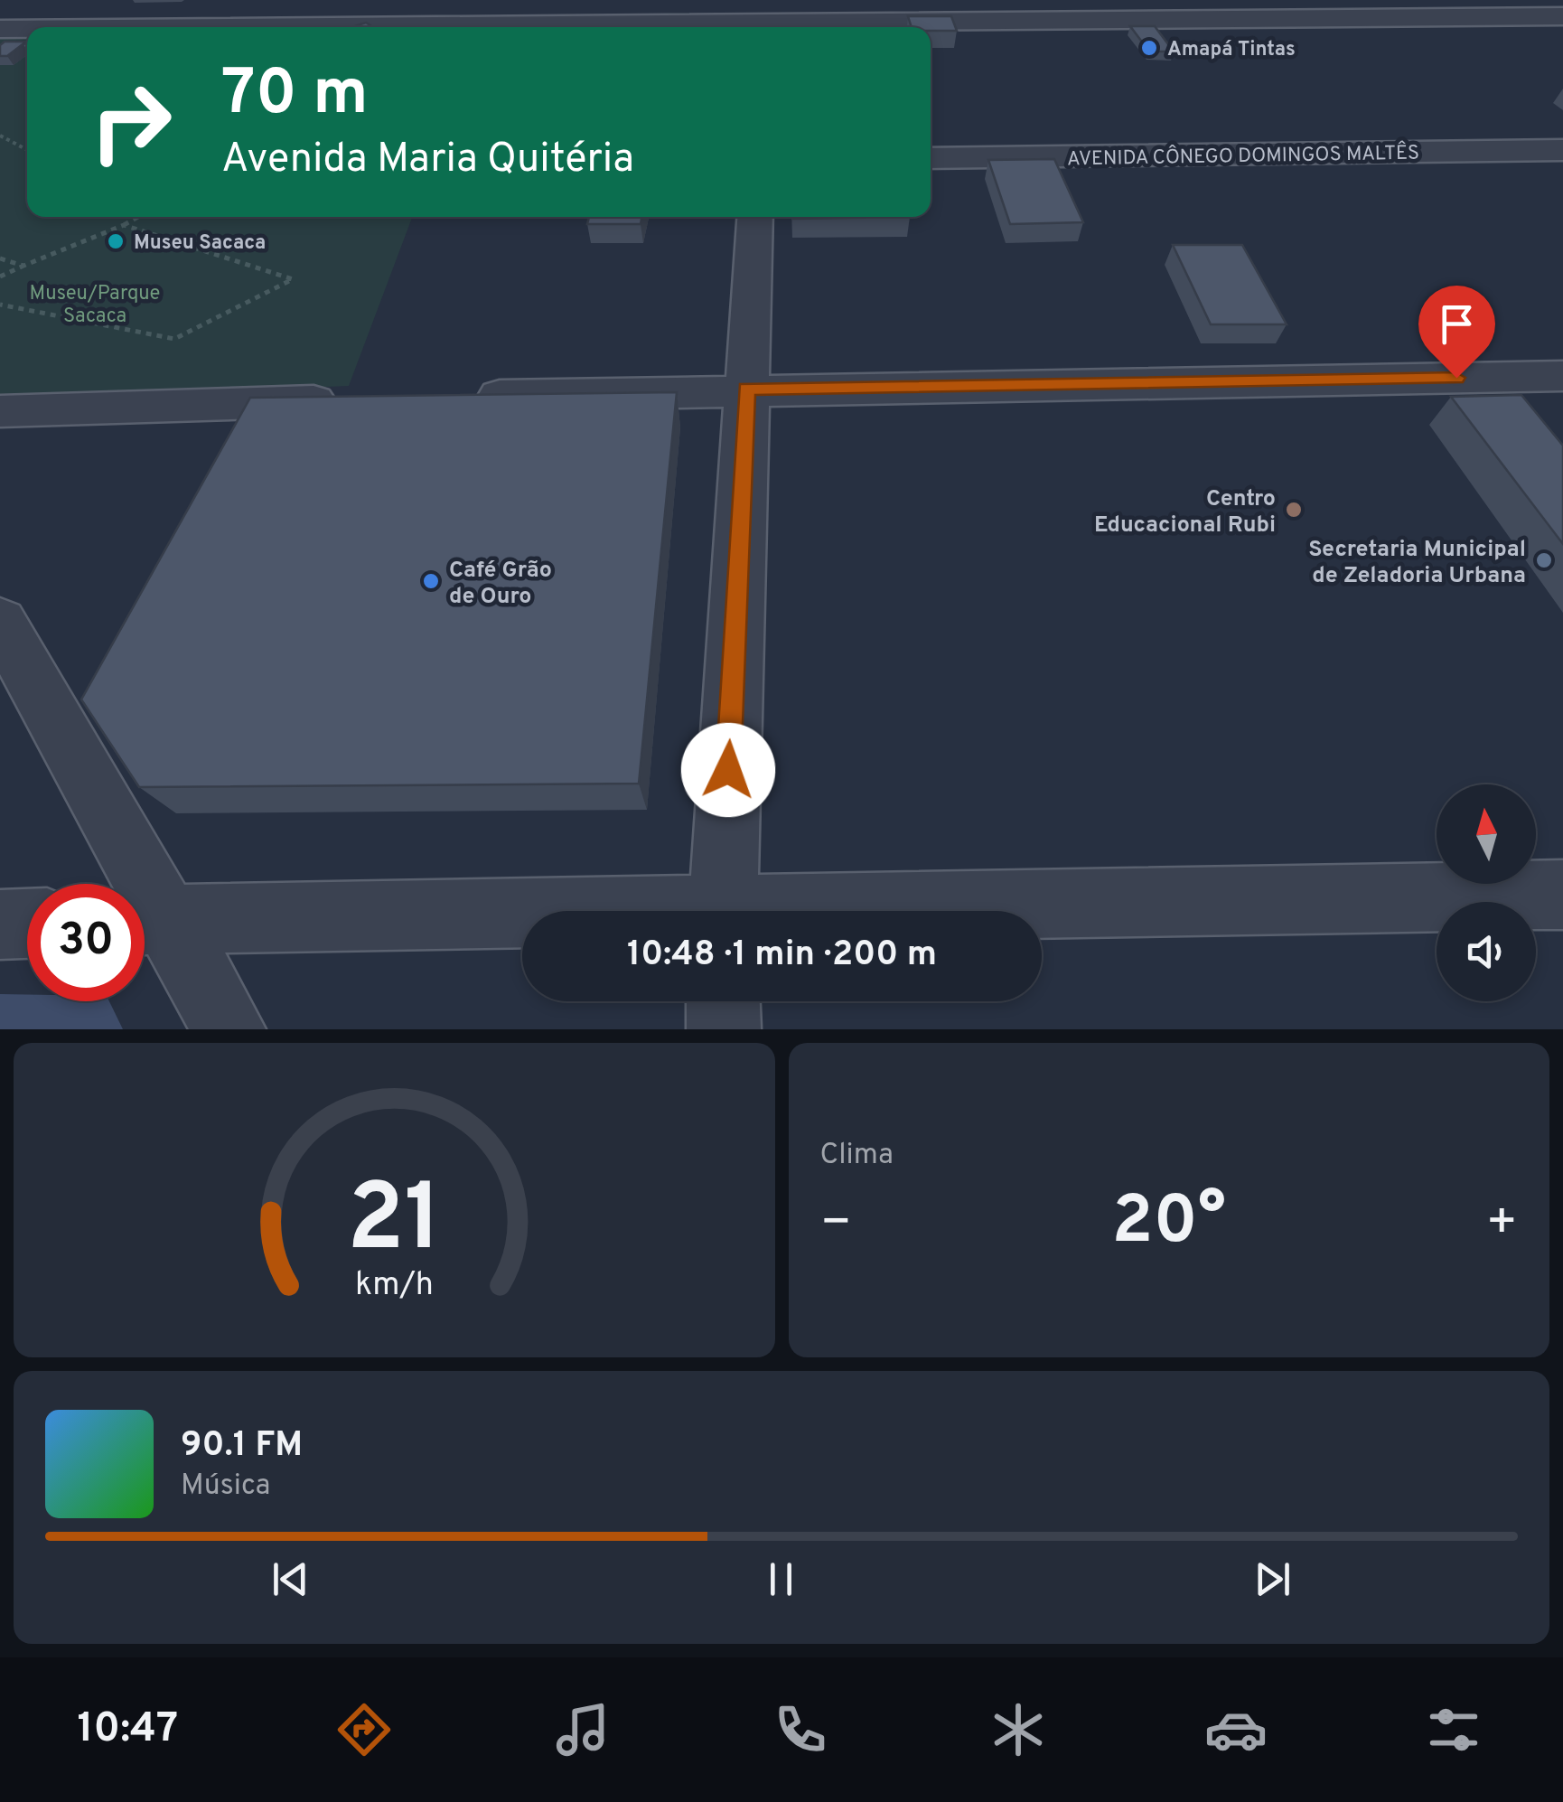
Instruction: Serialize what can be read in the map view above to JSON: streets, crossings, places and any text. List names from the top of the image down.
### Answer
{
  "streets": {
    "street": ["AVENIDA CÔNEGO DOMINGOS MALTÊS"]
  },
  "parks": ["Museu/Parque Sacaca"],
  "places": [
    "Amapá Tintas",
    "Museu Sacaca",
    "Centro Educacional Rubi",
    "Secretaria Municipal de Zeladoria Urbana",
    "Café Grão de Ouro"
  ],
  "north": "top",
  "page": {
    "turn": ["70 m", "Avenida Maria Quitéria"],
    "limit": "30",
    "trip": "10:48 · 1 min · 200 m",
    "tile": "Clima",
    "heat": ["−", "20°", "+"],
    "song": ["90.1 FM", "Música"],
    "tabs": "10:47",
    "gauge": ["21", "km/h"]
  }
}
